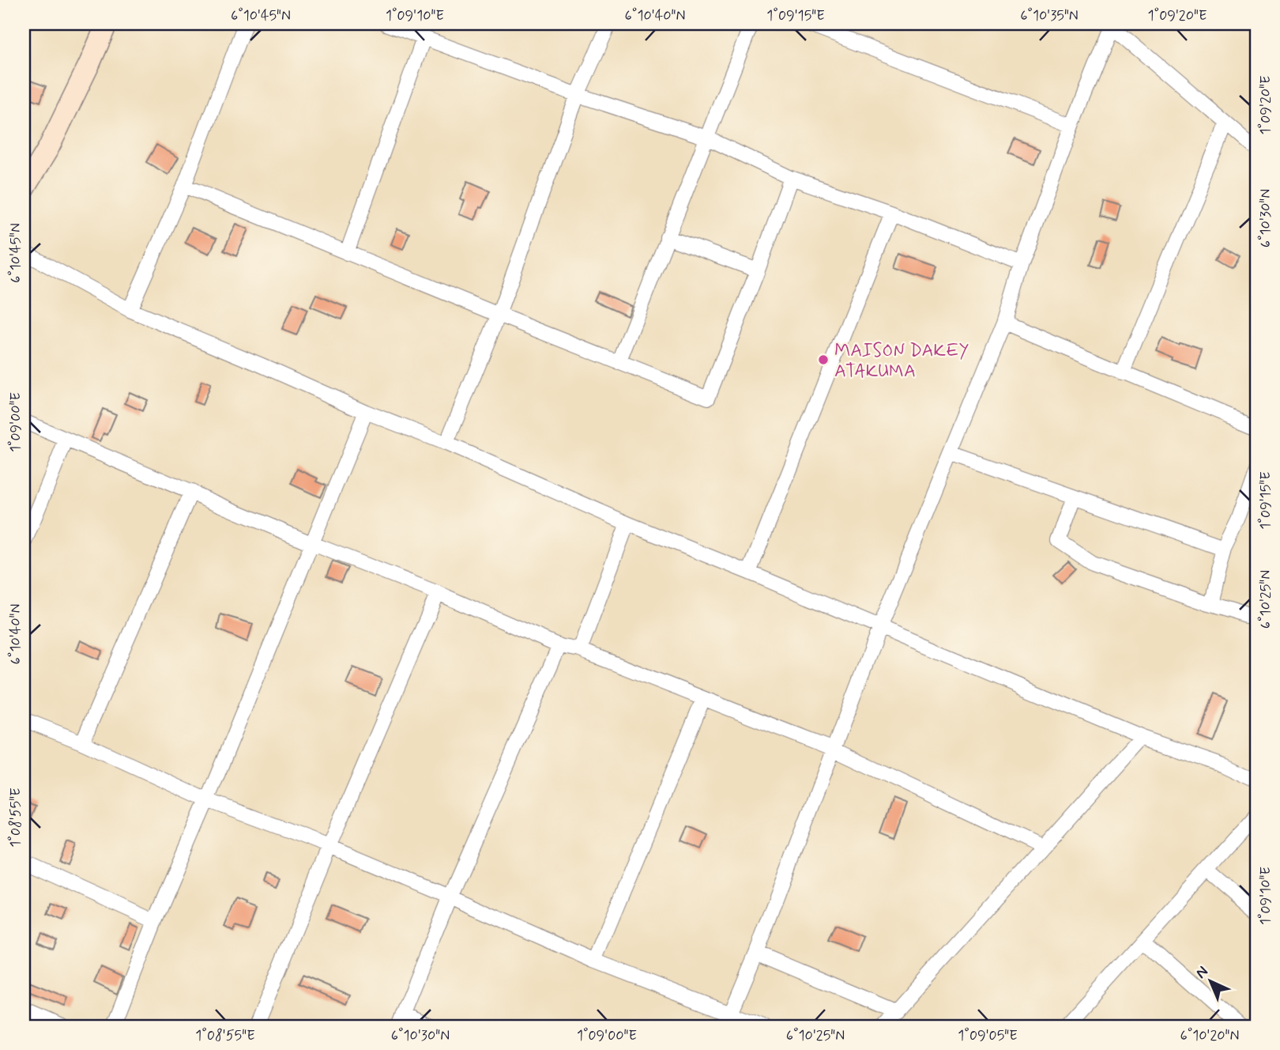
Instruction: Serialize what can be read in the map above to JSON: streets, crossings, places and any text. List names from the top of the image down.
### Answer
{
  "places": ["MAISON DAKEY ATAKUMA"],
  "north": "top left",
  "coordinates": [
    "6°10'45\"N",
    "1°09'10\"E",
    "6°10'40\"N",
    "1°09'15\"E",
    "6°10'35\"N",
    "1°09'20\"E",
    "6°10'30\"N",
    "1°09'00\"E",
    "6°10'25\"N",
    "1°08'55\"E",
    "1°09'05\"E",
    "6°10'20\"N"
  ]
}
